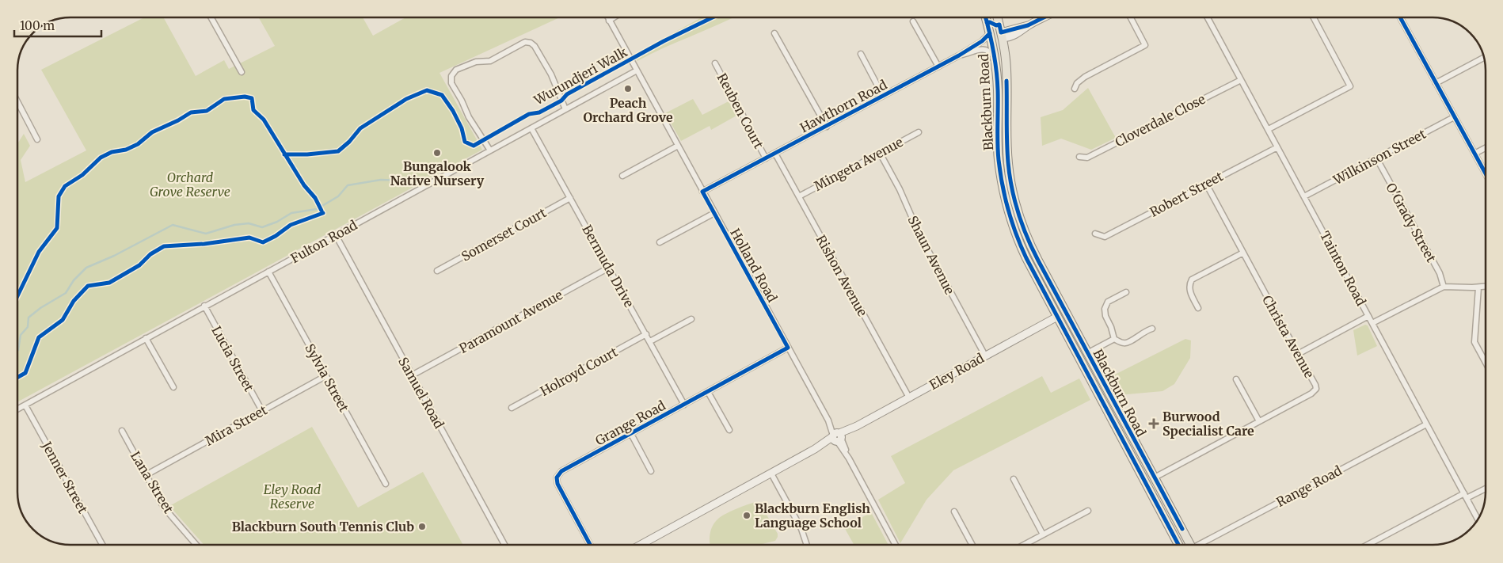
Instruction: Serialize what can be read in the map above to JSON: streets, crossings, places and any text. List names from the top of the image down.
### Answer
{
  "streets": {
    "main road": ["Blackburn Road", "Eley Road"],
    "street": [
      "Hawthorn Road",
      "Reuben Court",
      "Cloverdale Close",
      "Wilkinson Street",
      "Mingeta Avenue",
      "Robert Street",
      "O'Grady Street",
      "Somerset Court",
      "Fulton Road",
      "Shaun Avenue",
      "Holland Road",
      "Bermuda Drive",
      "Tainton Road",
      "Rishon Avenue",
      "Paramount Avenue",
      "Christa Avenue",
      "Lucia Street",
      "Holroyd Court",
      "Sylvia Street",
      "Samuel Road",
      "Grange Road",
      "Mira Street",
      "Jenner Street",
      "Lana Street",
      "Range Road"
    ],
    "cycle path": ["Wurundjeri Walk"]
  },
  "crossings": [
    ["Blackburn Road", "Hawthorn Road"],
    ["Blackburn Road", "Christa Avenue"],
    ["Blackburn Road", "Eley Road"],
    ["Hawthorn Road", "Reuben Court"],
    ["Hawthorn Road", "Holland Road"],
    ["Hawthorn Road", "Rishon Avenue"],
    ["Cloverdale Close", "Tainton Road"],
    ["Wilkinson Street", "O'Grady Street"],
    ["Wilkinson Street", "Tainton Road"],
    ["Mingeta Avenue", "Shaun Avenue"],
    ["Mingeta Avenue", "Rishon Avenue"],
    ["Robert Street", "Tainton Road"],
    ["Robert Street", "Christa Avenue"],
    ["Somerset Court", "Bermuda Drive"],
    ["Fulton Road", "Holland Road"],
    ["Fulton Road", "Bermuda Drive"],
    ["Fulton Road", "Lucia Street"],
    ["Fulton Road", "Sylvia Street"],
    ["Fulton Road", "Samuel Road"],
    ["Fulton Road", "Jenner Street"],
    ["Shaun Avenue", "Eley Road"],
    ["Holland Road", "Eley Road"],
    ["Holland Road", "Grange Road"],
    ["Bermuda Drive", "Paramount Avenue"],
    ["Bermuda Drive", "Holroyd Court"],
    ["Bermuda Drive", "Grange Road"],
    ["Tainton Road", "Range Road"],
    ["Rishon Avenue", "Eley Road"],
    ["Paramount Avenue", "Samuel Road"],
    ["Lucia Street", "Mira Street"],
    ["Sylvia Street", "Mira Street"],
    ["Mira Street", "Lana Street"]
  ],
  "parks": ["Orchard Grove Reserve", "Eley Road Reserve"],
  "places": {
    "other": [
      "Peach Orchard Grove",
      "Bungalook Native Nursery",
      "Blackburn English Language School",
      "Blackburn South Tennis Club"
    ],
    "health": ["Burwood Specialist Care"]
  },
  "scale_bar": "100 m"
}
